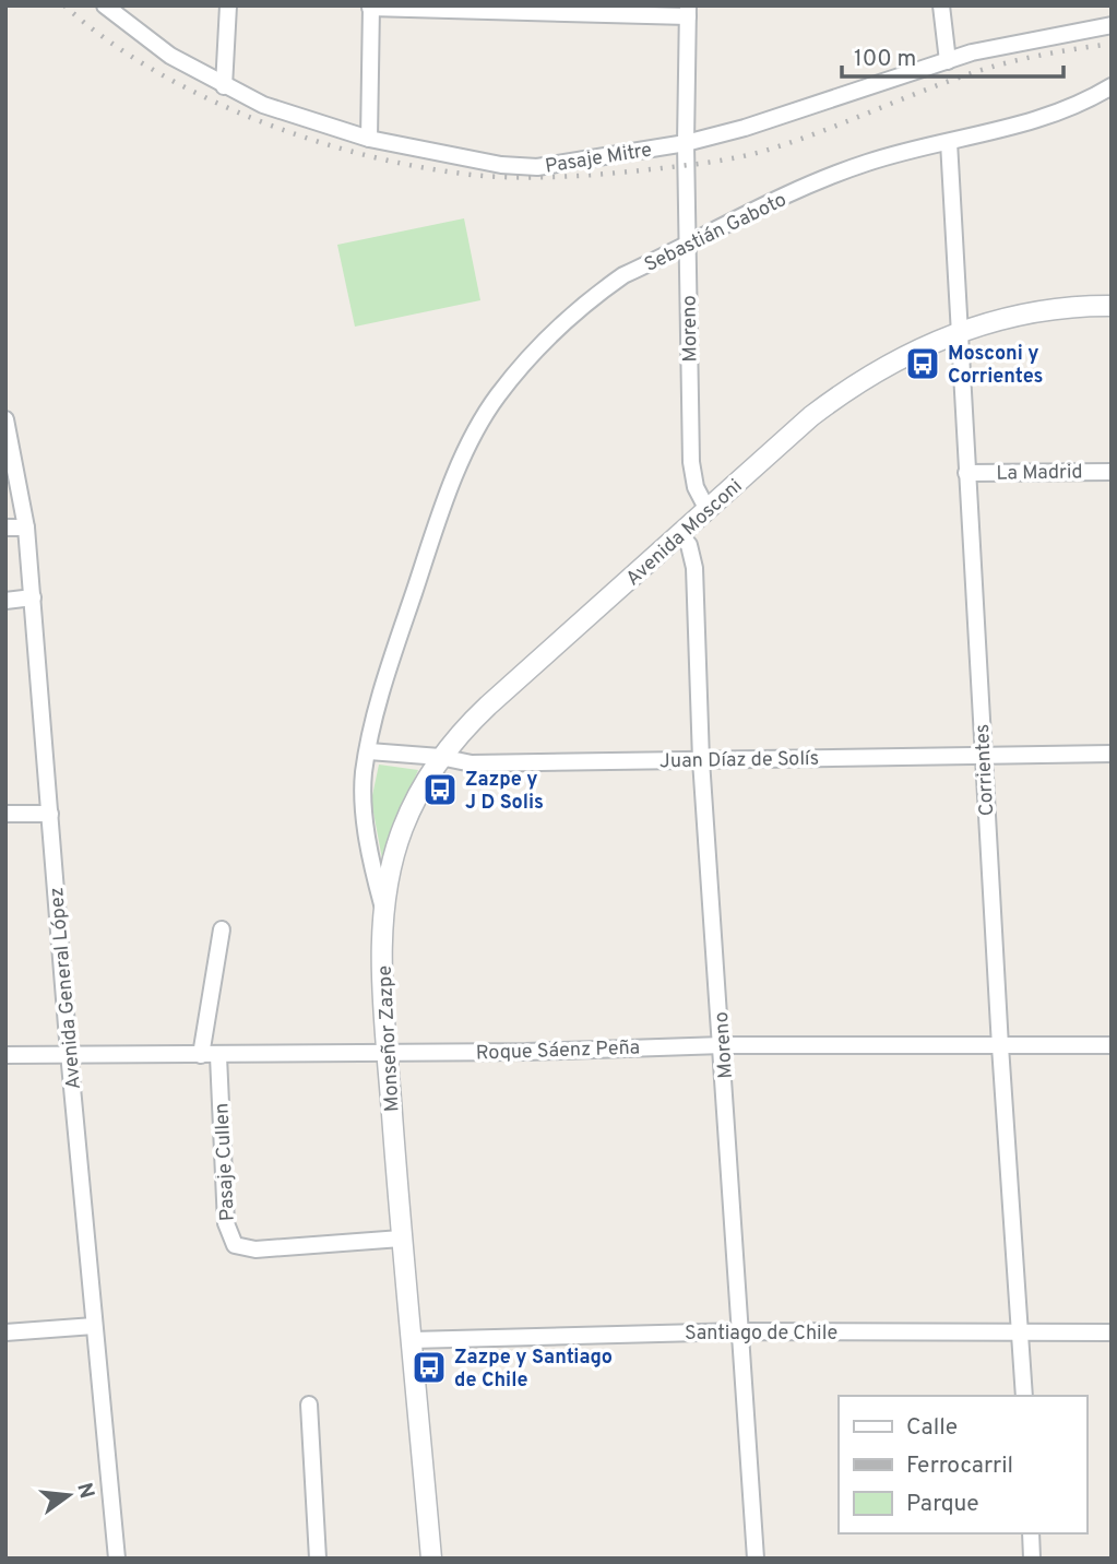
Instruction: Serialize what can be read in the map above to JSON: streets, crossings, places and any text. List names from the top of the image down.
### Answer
{
  "streets": {
    "street": [
      "Pasaje Mitre",
      "Sebastián Gaboto",
      "Moreno",
      "La Madrid",
      "Avenida Mosconi",
      "Juan Díaz de Solís",
      "Corrientes",
      "Avenida General López",
      "Monseñor Zazpe",
      "Roque Sáenz Peña",
      "Pasaje Cullen",
      "Santiago de Chile"
    ]
  },
  "crossings": [
    ["Pasaje Mitre", "Moreno"],
    ["Sebastián Gaboto", "Moreno"],
    ["Sebastián Gaboto", "Corrientes"],
    ["Sebastián Gaboto", "Monseñor Zazpe"],
    ["Moreno", "Avenida Mosconi"],
    ["Moreno", "Juan Díaz de Solís"],
    ["Moreno", "Roque Sáenz Peña"],
    ["Moreno", "Santiago de Chile"],
    ["La Madrid", "Corrientes"],
    ["Avenida Mosconi", "Juan Díaz de Solís"],
    ["Avenida Mosconi", "Corrientes"],
    ["Avenida Mosconi", "Monseñor Zazpe"],
    ["Juan Díaz de Solís", "Corrientes"],
    ["Juan Díaz de Solís", "Monseñor Zazpe"],
    ["Corrientes", "Roque Sáenz Peña"],
    ["Corrientes", "Santiago de Chile"],
    ["Avenida General López", "Roque Sáenz Peña"],
    ["Monseñor Zazpe", "Roque Sáenz Peña"],
    ["Monseñor Zazpe", "Pasaje Cullen"],
    ["Monseñor Zazpe", "Santiago de Chile"],
    ["Roque Sáenz Peña", "Pasaje Cullen"]
  ],
  "places": {
    "bus stop": ["Mosconi y Corrientes", "Zazpe y J D Solis", "Zazpe y Santiago de Chile"]
  },
  "legend": ["Calle", "Ferrocarril", "Parque"],
  "scale_bar": "100 m",
  "north": "right"
}
